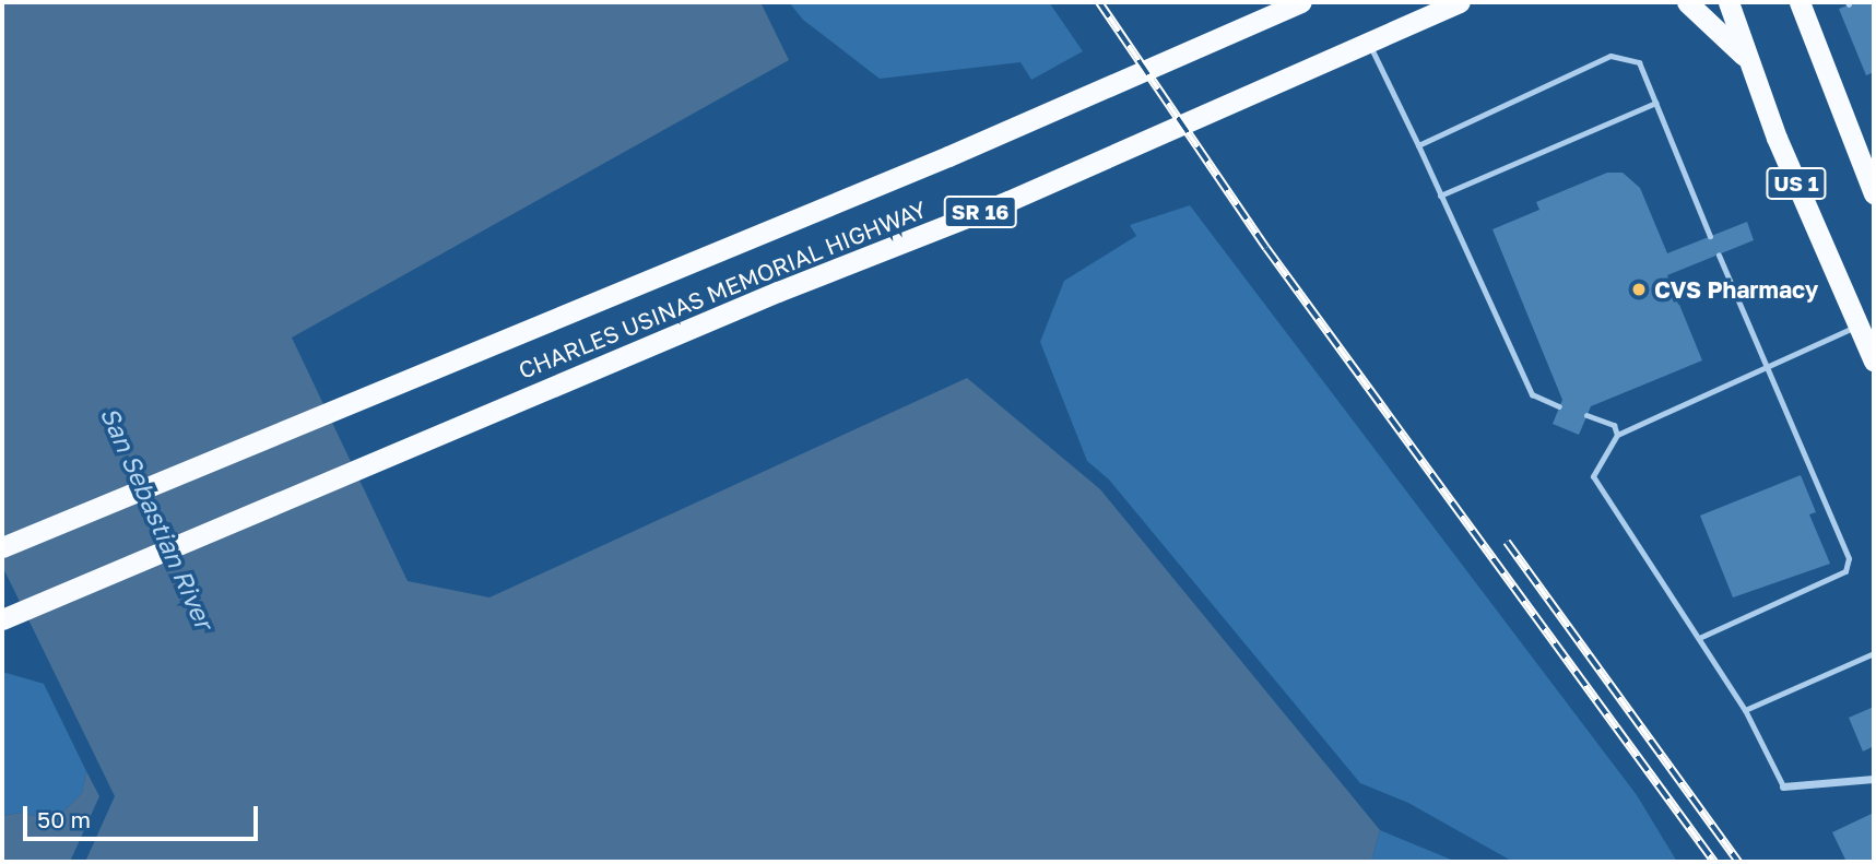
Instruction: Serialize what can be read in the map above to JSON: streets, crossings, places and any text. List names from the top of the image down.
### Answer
{
  "streets": {
    "highway": ["US 1", "SR 16", "CHARLES USINAS MEMORIAL HIGHWAY"]
  },
  "water": ["San Sebastian River"],
  "places": ["CVS Pharmacy"],
  "scale_bar": "50 m"
}
